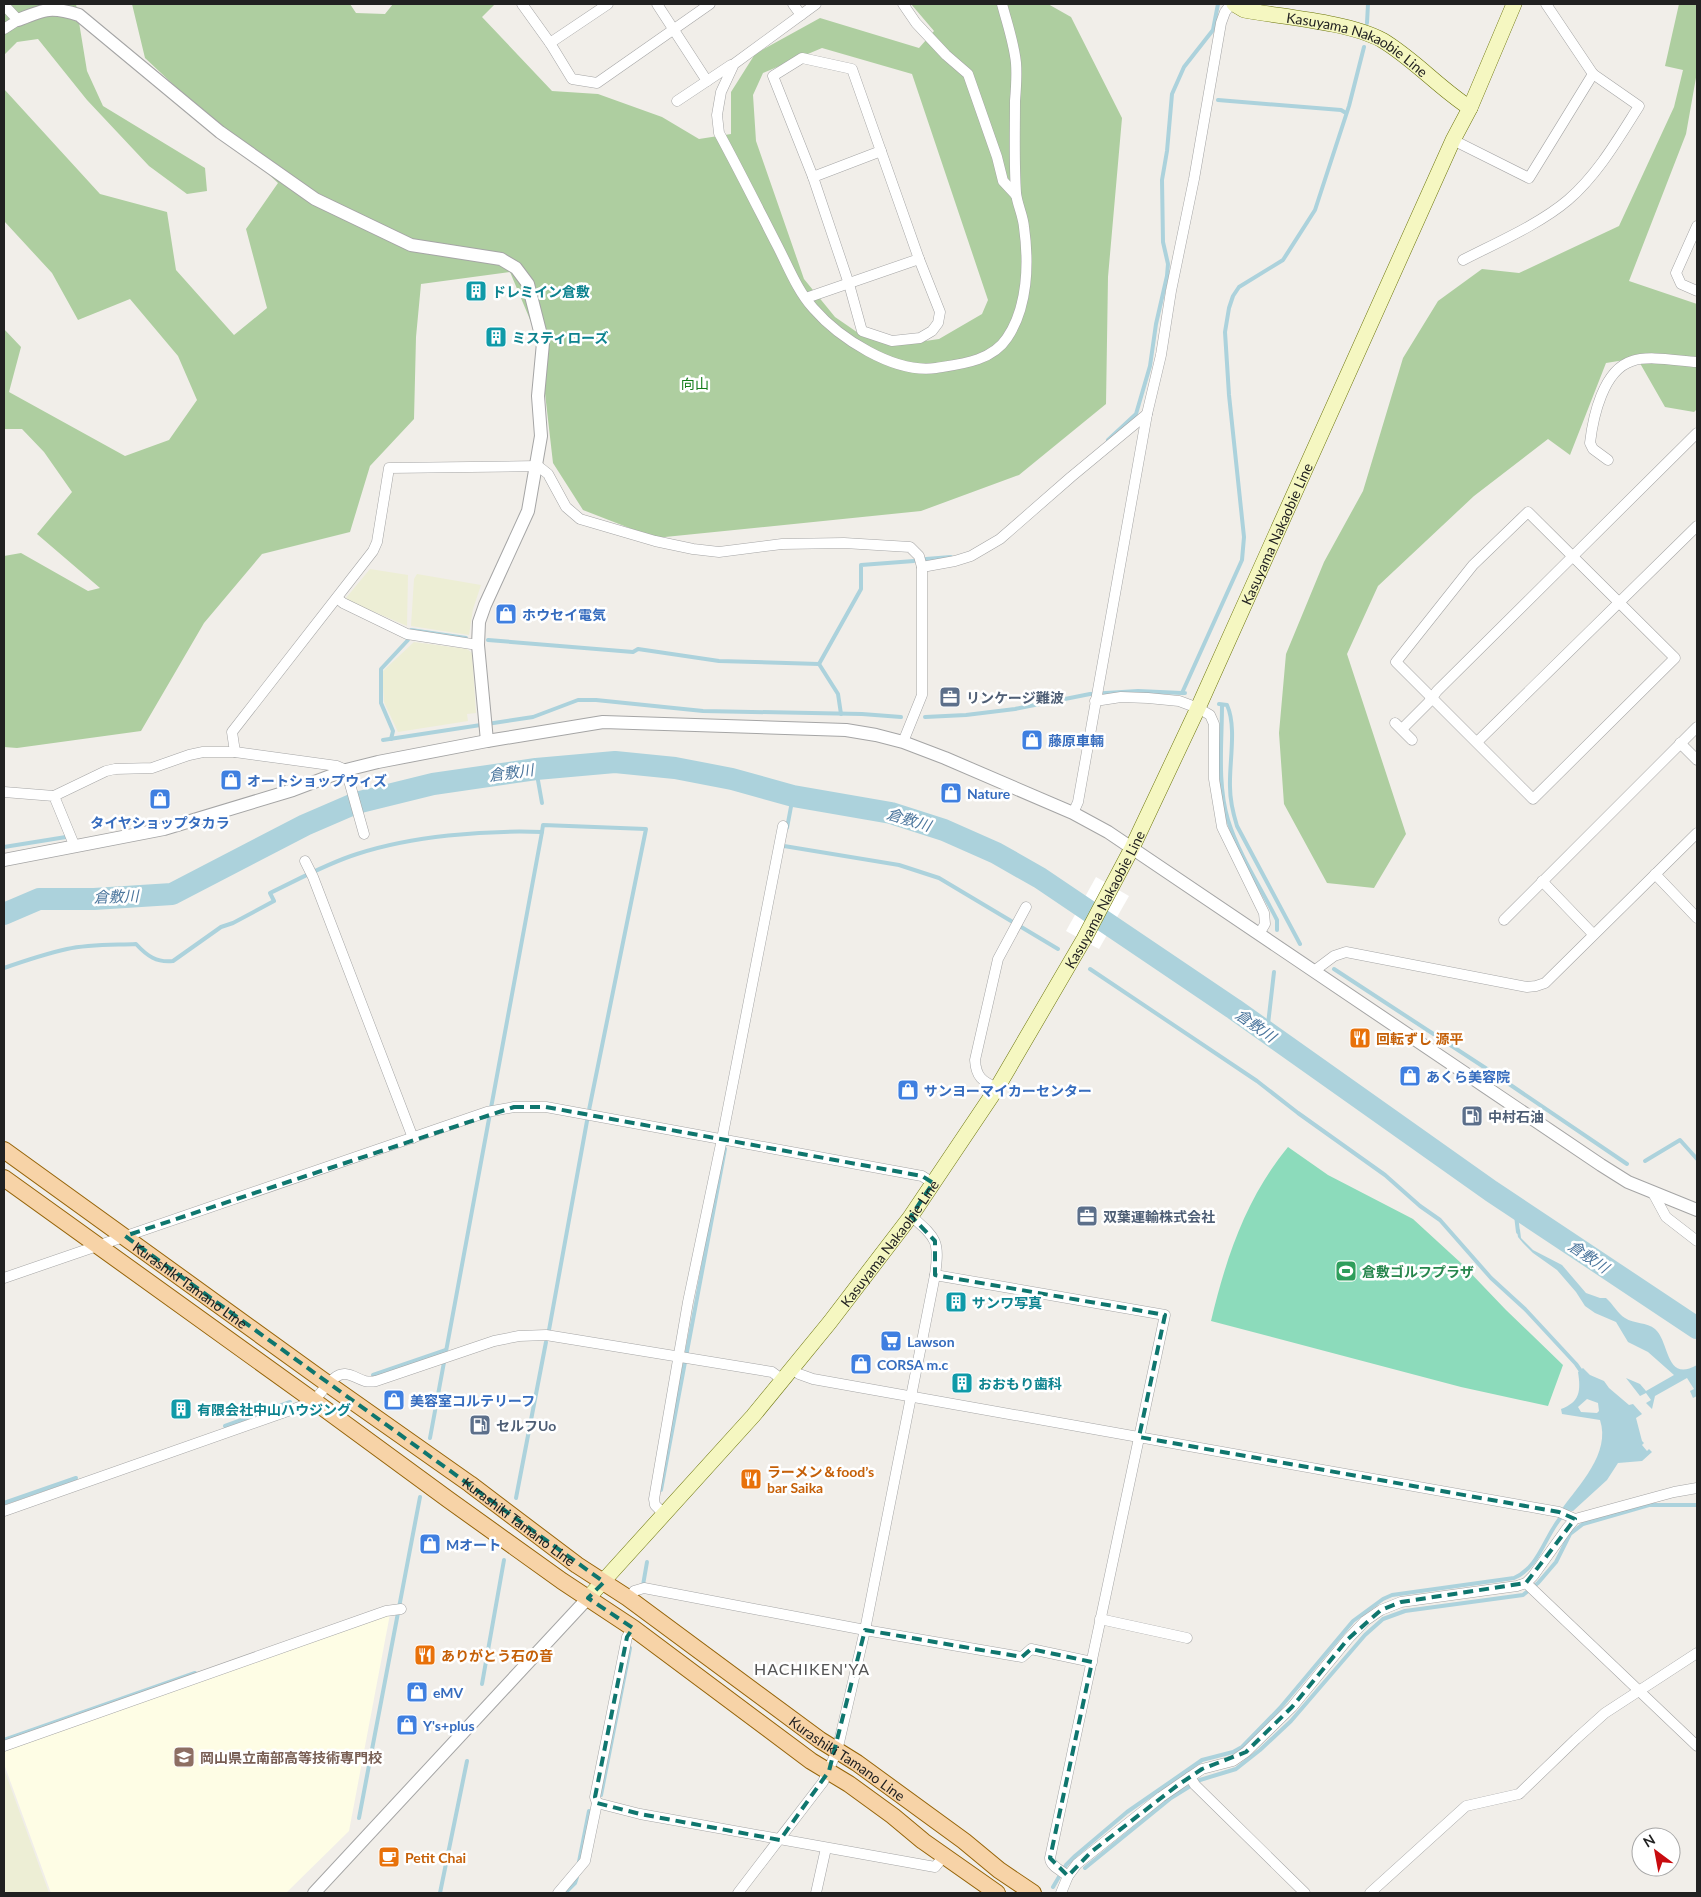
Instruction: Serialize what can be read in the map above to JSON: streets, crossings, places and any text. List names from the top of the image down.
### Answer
{
  "streets": {
    "main road": ["Kasuyama Nakaobie Line", "Kurashiki Tamano Line"]
  },
  "crossings": [
    ["Kasuyama Nakaobie Line", "Kurashiki Tamano Line"]
  ],
  "districts": ["HACHIKEN'YA"],
  "water": ["倉敷川"],
  "parks": ["向山"],
  "places": {
    "building": [
      "ドレミイン倉敷",
      "ミスティローズ",
      "サンワ写真",
      "おおもり歯科",
      "有限会社中山ハウジング"
    ],
    "shop": [
      "ホウセイ電気",
      "藤原車輛",
      "オートショップウィズ",
      "Nature",
      "タイヤショップタカラ",
      "あくら美容院",
      "サンヨーマイカーセンター",
      "CORSA m.c",
      "美容室コルテリーフ",
      "Mオート",
      "eMV",
      "Y's+plus"
    ],
    "office": ["リンケージ難波", "双葉運輸株式会社"],
    "restaurant": ["回転ずし 源平", "ラーメン＆food’s bar Saika", "ありがとう石の音"],
    "fuel station": ["中村石油", "セルフUo"],
    "sports": ["倉敷ゴルフプラザ"],
    "supermarket": ["Lawson"],
    "school or university": ["岡山県立南部高等技術専門校"],
    "cafe": ["Petit Chai"]
  },
  "north": "top left"
}
